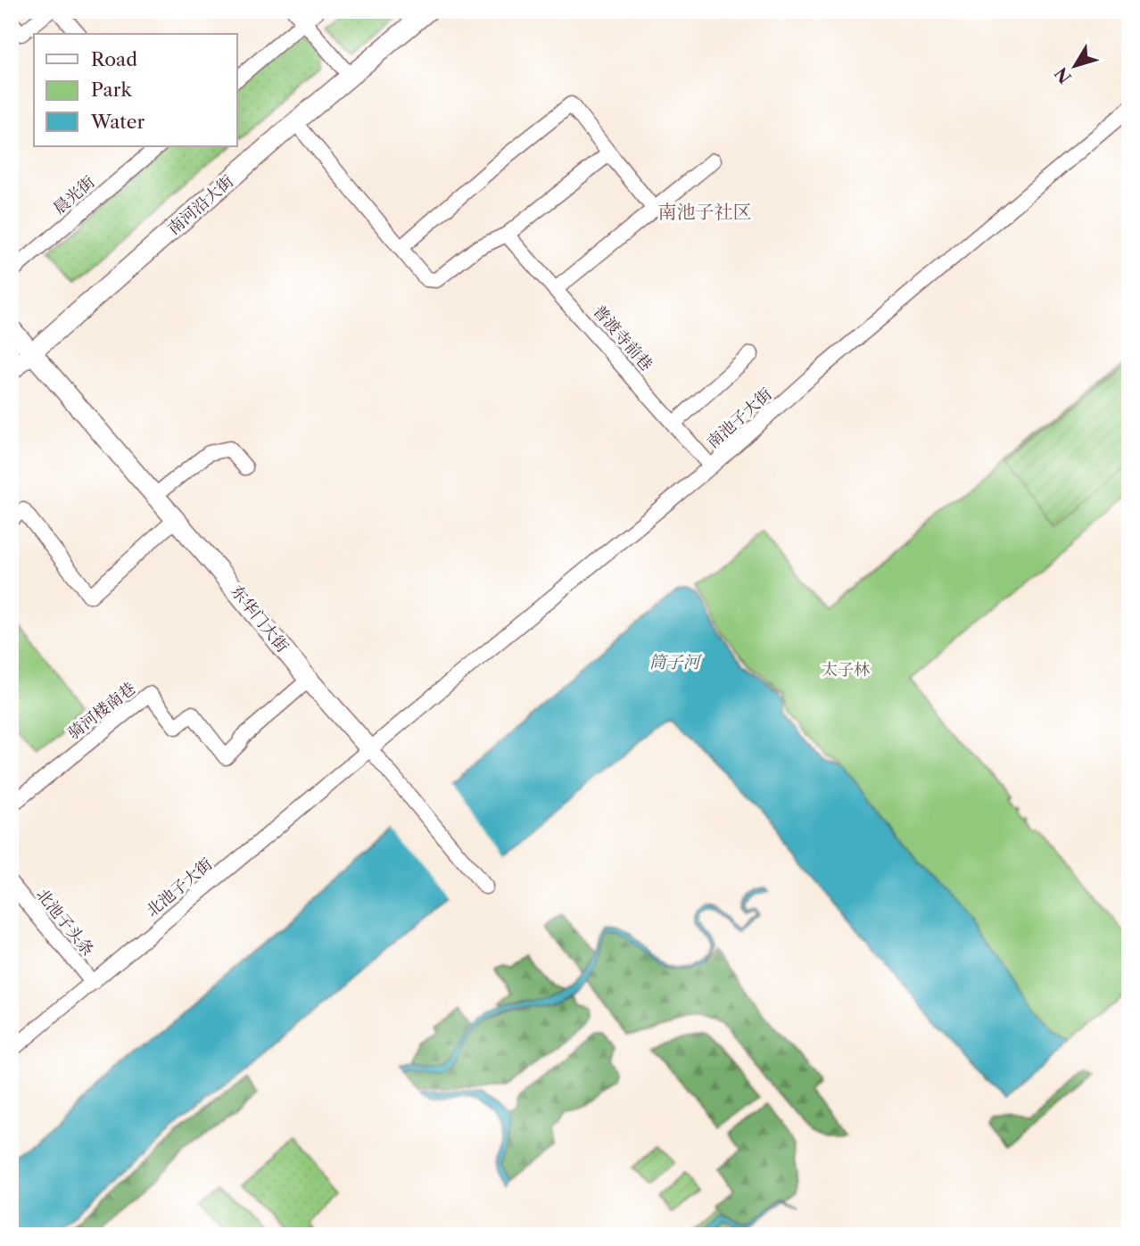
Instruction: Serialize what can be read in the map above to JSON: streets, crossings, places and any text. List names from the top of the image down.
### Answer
{
  "streets": {
    "main road": ["南河沿大街", "东华门大街"],
    "street": [
      "晨光街",
      "普渡寺前巷",
      "南池子大街",
      "骑河楼南巷",
      "北池子大街",
      "北池子头条"
    ]
  },
  "crossings": [
    ["南河沿大街", "东华门大街"],
    ["普渡寺前巷", "南池子大街"],
    ["南池子大街", "东华门大街"],
    ["南池子大街", "北池子大街"],
    ["东华门大街", "骑河楼南巷"],
    ["东华门大街", "北池子大街"],
    ["北池子大街", "北池子头条"]
  ],
  "districts": ["南池子社区"],
  "water": ["筒子河"],
  "parks": ["太子林"],
  "legend": ["Road", "Park", "Water"],
  "north": "bottom left"
}
